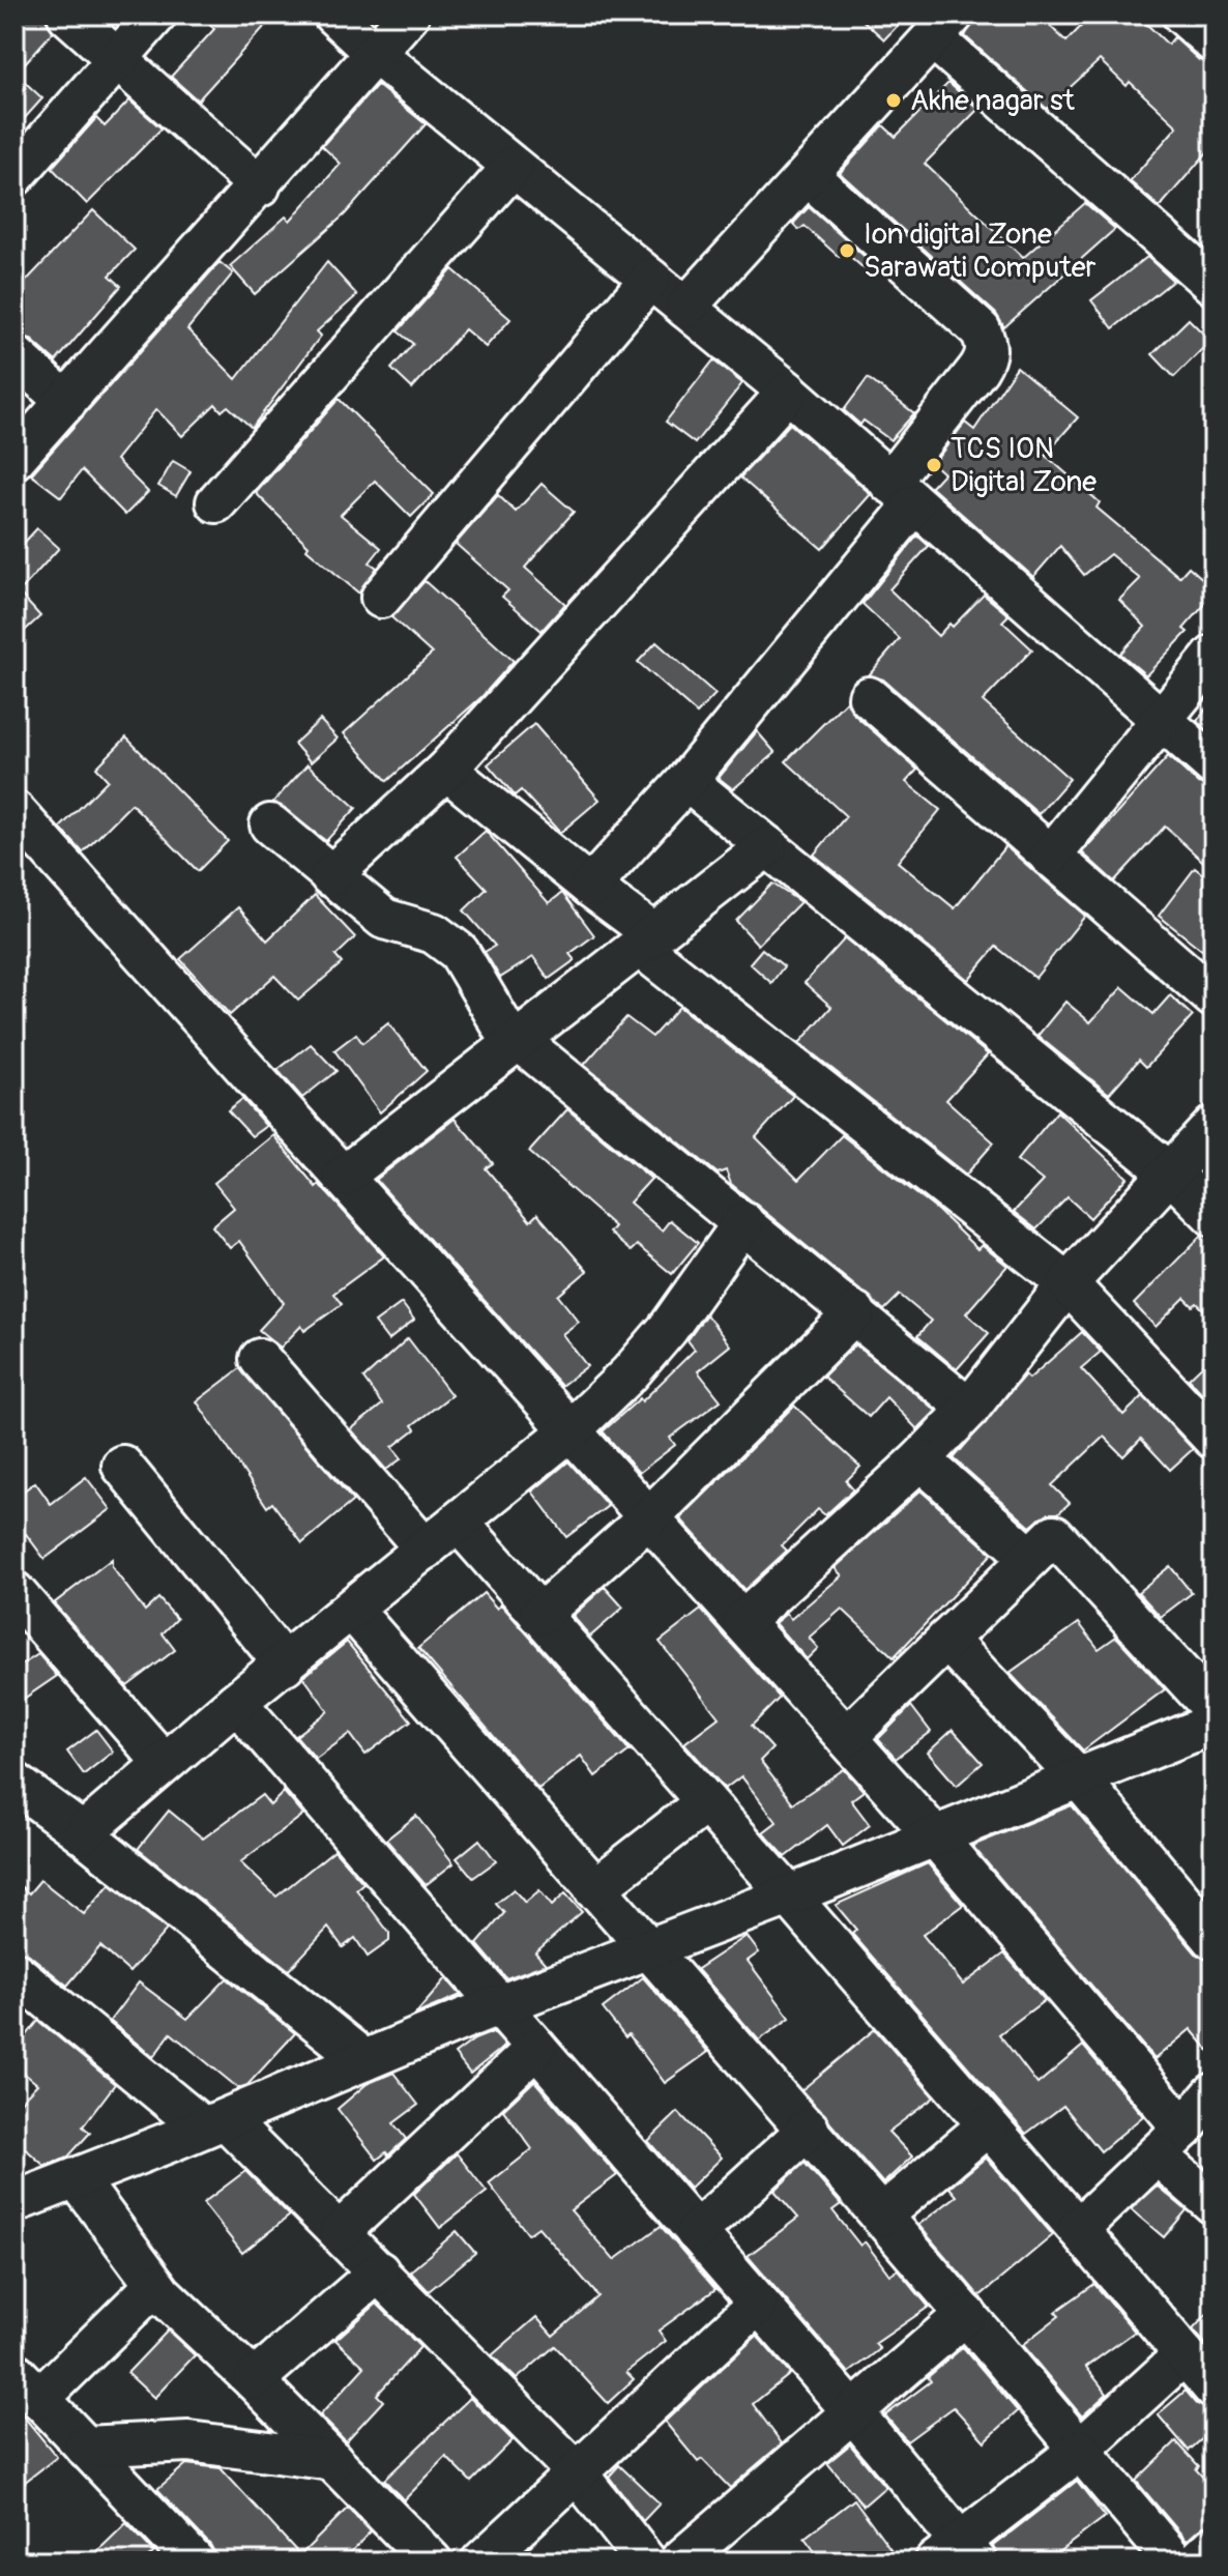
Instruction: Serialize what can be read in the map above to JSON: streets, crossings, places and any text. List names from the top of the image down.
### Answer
{
  "places": ["Akhe nagar st", "Ion digital Zone Sarawati Computer", "TCS ION Digital Zone"]
}
